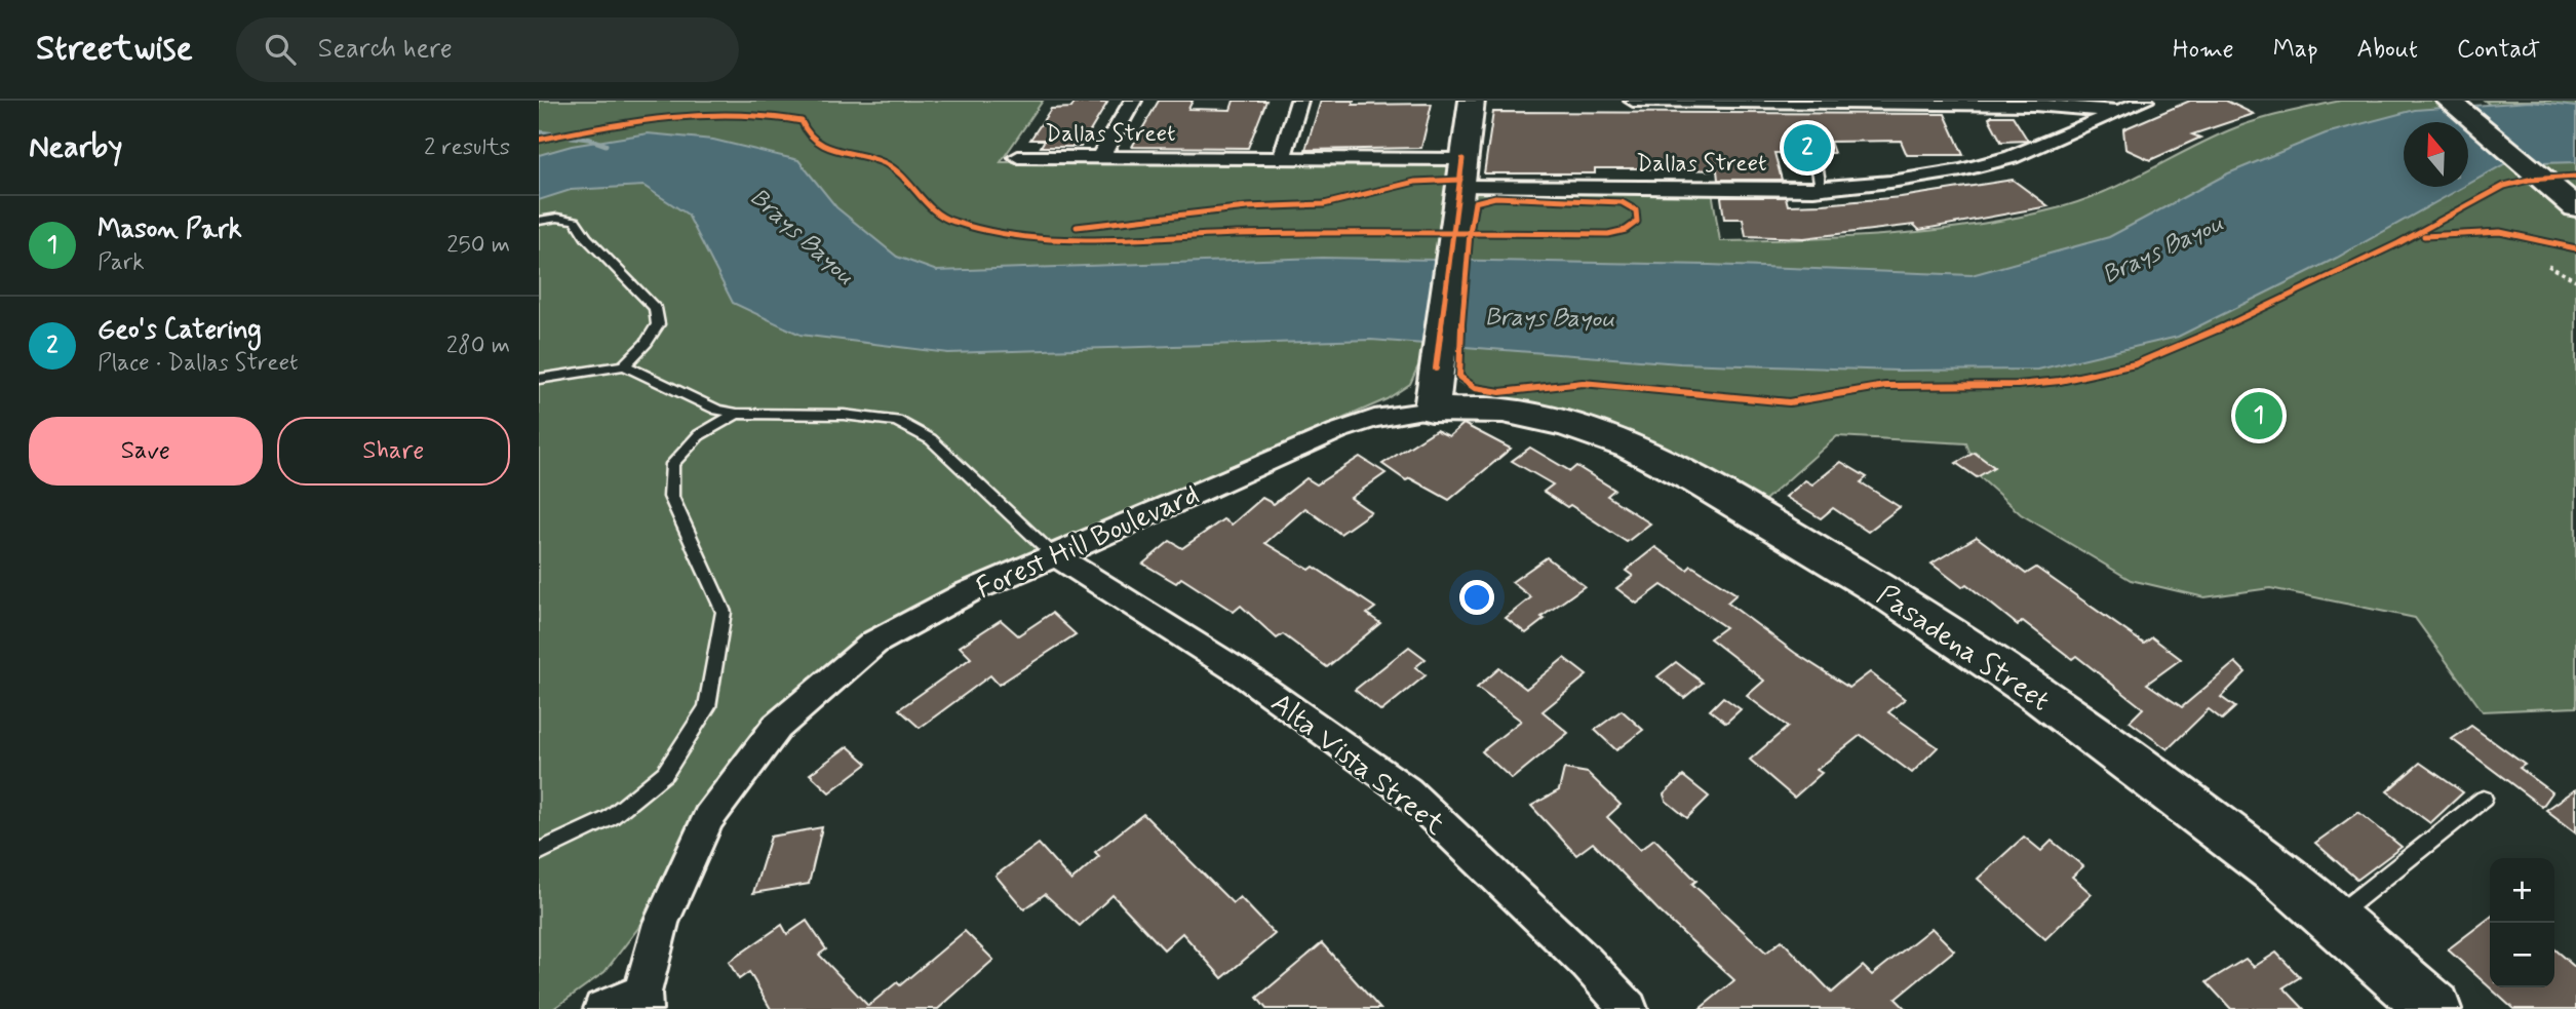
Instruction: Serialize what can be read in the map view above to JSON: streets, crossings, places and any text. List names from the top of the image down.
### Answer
{
  "streets": {
    "street": [
      "Dallas Street",
      "Forest Hill Boulevard",
      "Pasadena Street",
      "Alta Vista Street"
    ]
  },
  "crossings": [
    ["Forest Hill Boulevard", "Pasadena Street"],
    ["Forest Hill Boulevard", "Alta Vista Street"]
  ],
  "water": ["Brays Bayou"],
  "north": "top",
  "page": {
    "header": "Streetwise",
    "search": "Search here",
    "nav": [
      "Home",
      "Map",
      "About",
      "Contact"
    ],
    "heading": ["Nearby", "2 results"],
    "pins": ["2", "1"],
    "list": [
      {
        "mark": "1",
        "name": "Mason Park",
        "note": "Park",
        "value": "250 m"
      },
      {
        "mark": "2",
        "name": "Geo's Catering",
        "note": "Place · Dallas Street",
        "value": "280 m"
      }
    ],
    "buttons": ["Save", "Share"],
    "map_buttons": ["+", "−"]
  }
}
